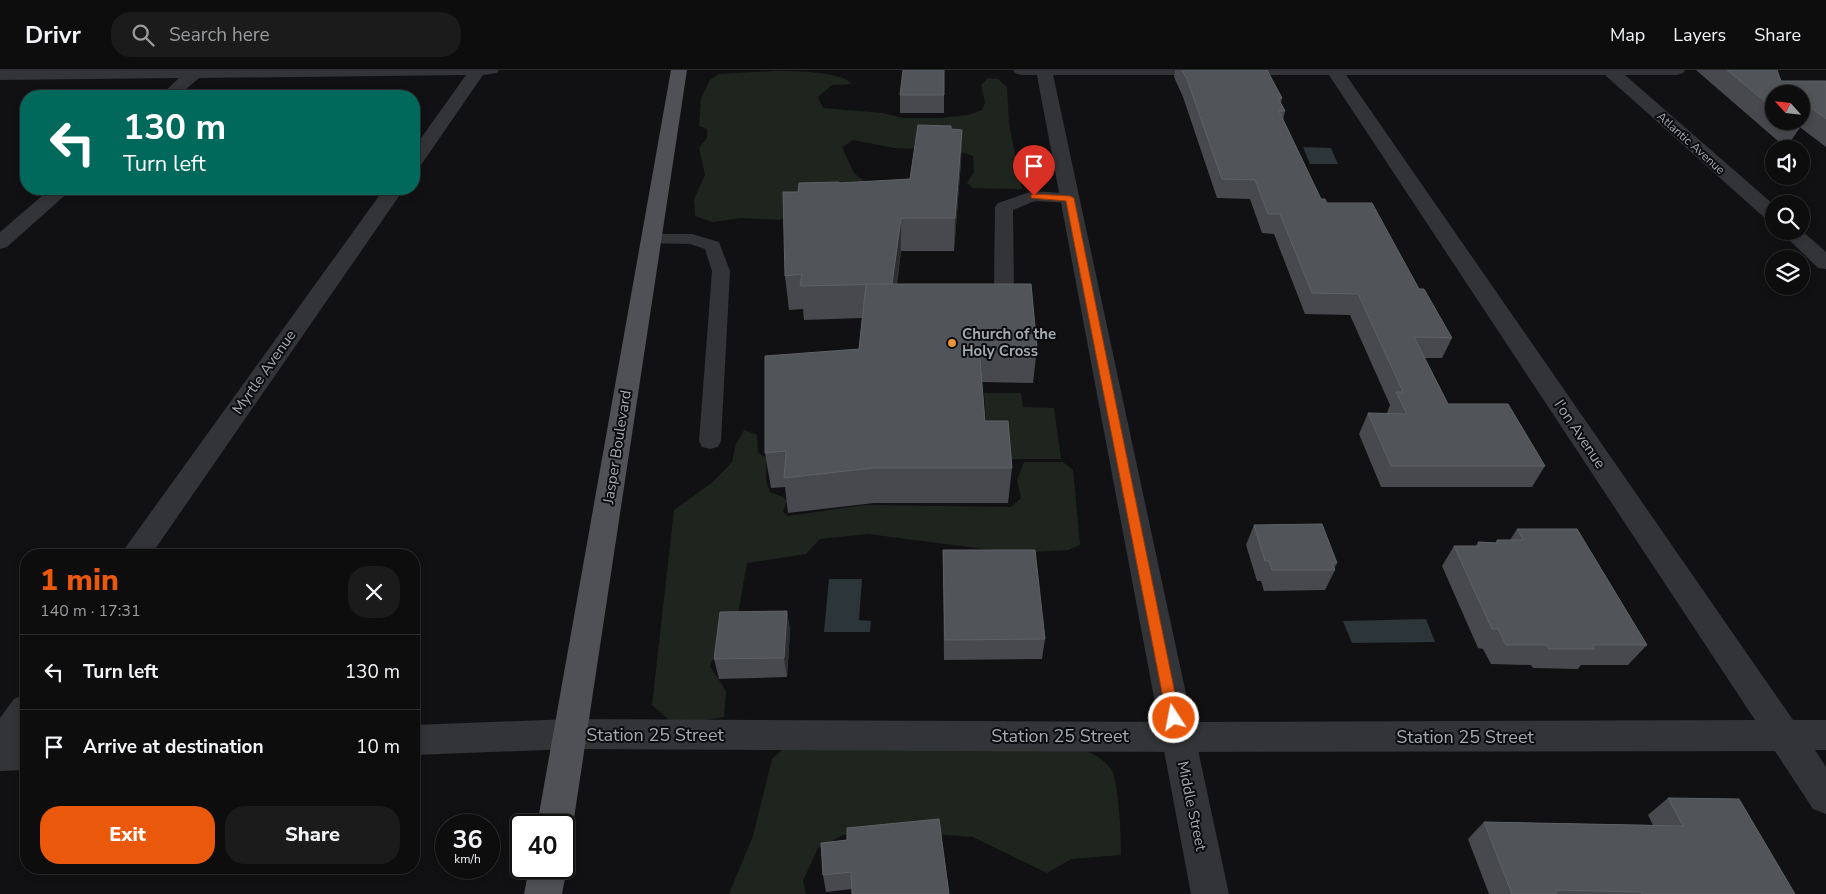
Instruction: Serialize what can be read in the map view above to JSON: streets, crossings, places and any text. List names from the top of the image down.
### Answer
{
  "streets": {
    "main road": ["Jasper Boulevard"],
    "street": [
      "Atlantic Avenue",
      "Myrtle Avenue",
      "I'on Avenue",
      "Station 25 Street",
      "Middle Street"
    ]
  },
  "crossings": [
    ["I'on Avenue", "Station 25 Street"],
    ["Jasper Boulevard", "Station 25 Street"],
    ["Station 25 Street", "Middle Street"]
  ],
  "places": ["Church of the Holy Cross"],
  "north": "top left",
  "page": {
    "header": "Drivr",
    "search": "Search here",
    "nav": ["Map", "Layers", "Share"],
    "turn": ["130 m", "Turn left"],
    "heading": ["1 min", "140 m · 17:31"],
    "list": [
      {
        "name": "Turn left",
        "value": "130 m"
      },
      {
        "name": "Arrive at destination",
        "value": "10 m"
      }
    ],
    "buttons": ["Exit", "Share"],
    "speed": "36 km/h",
    "limit": "40"
  }
}
